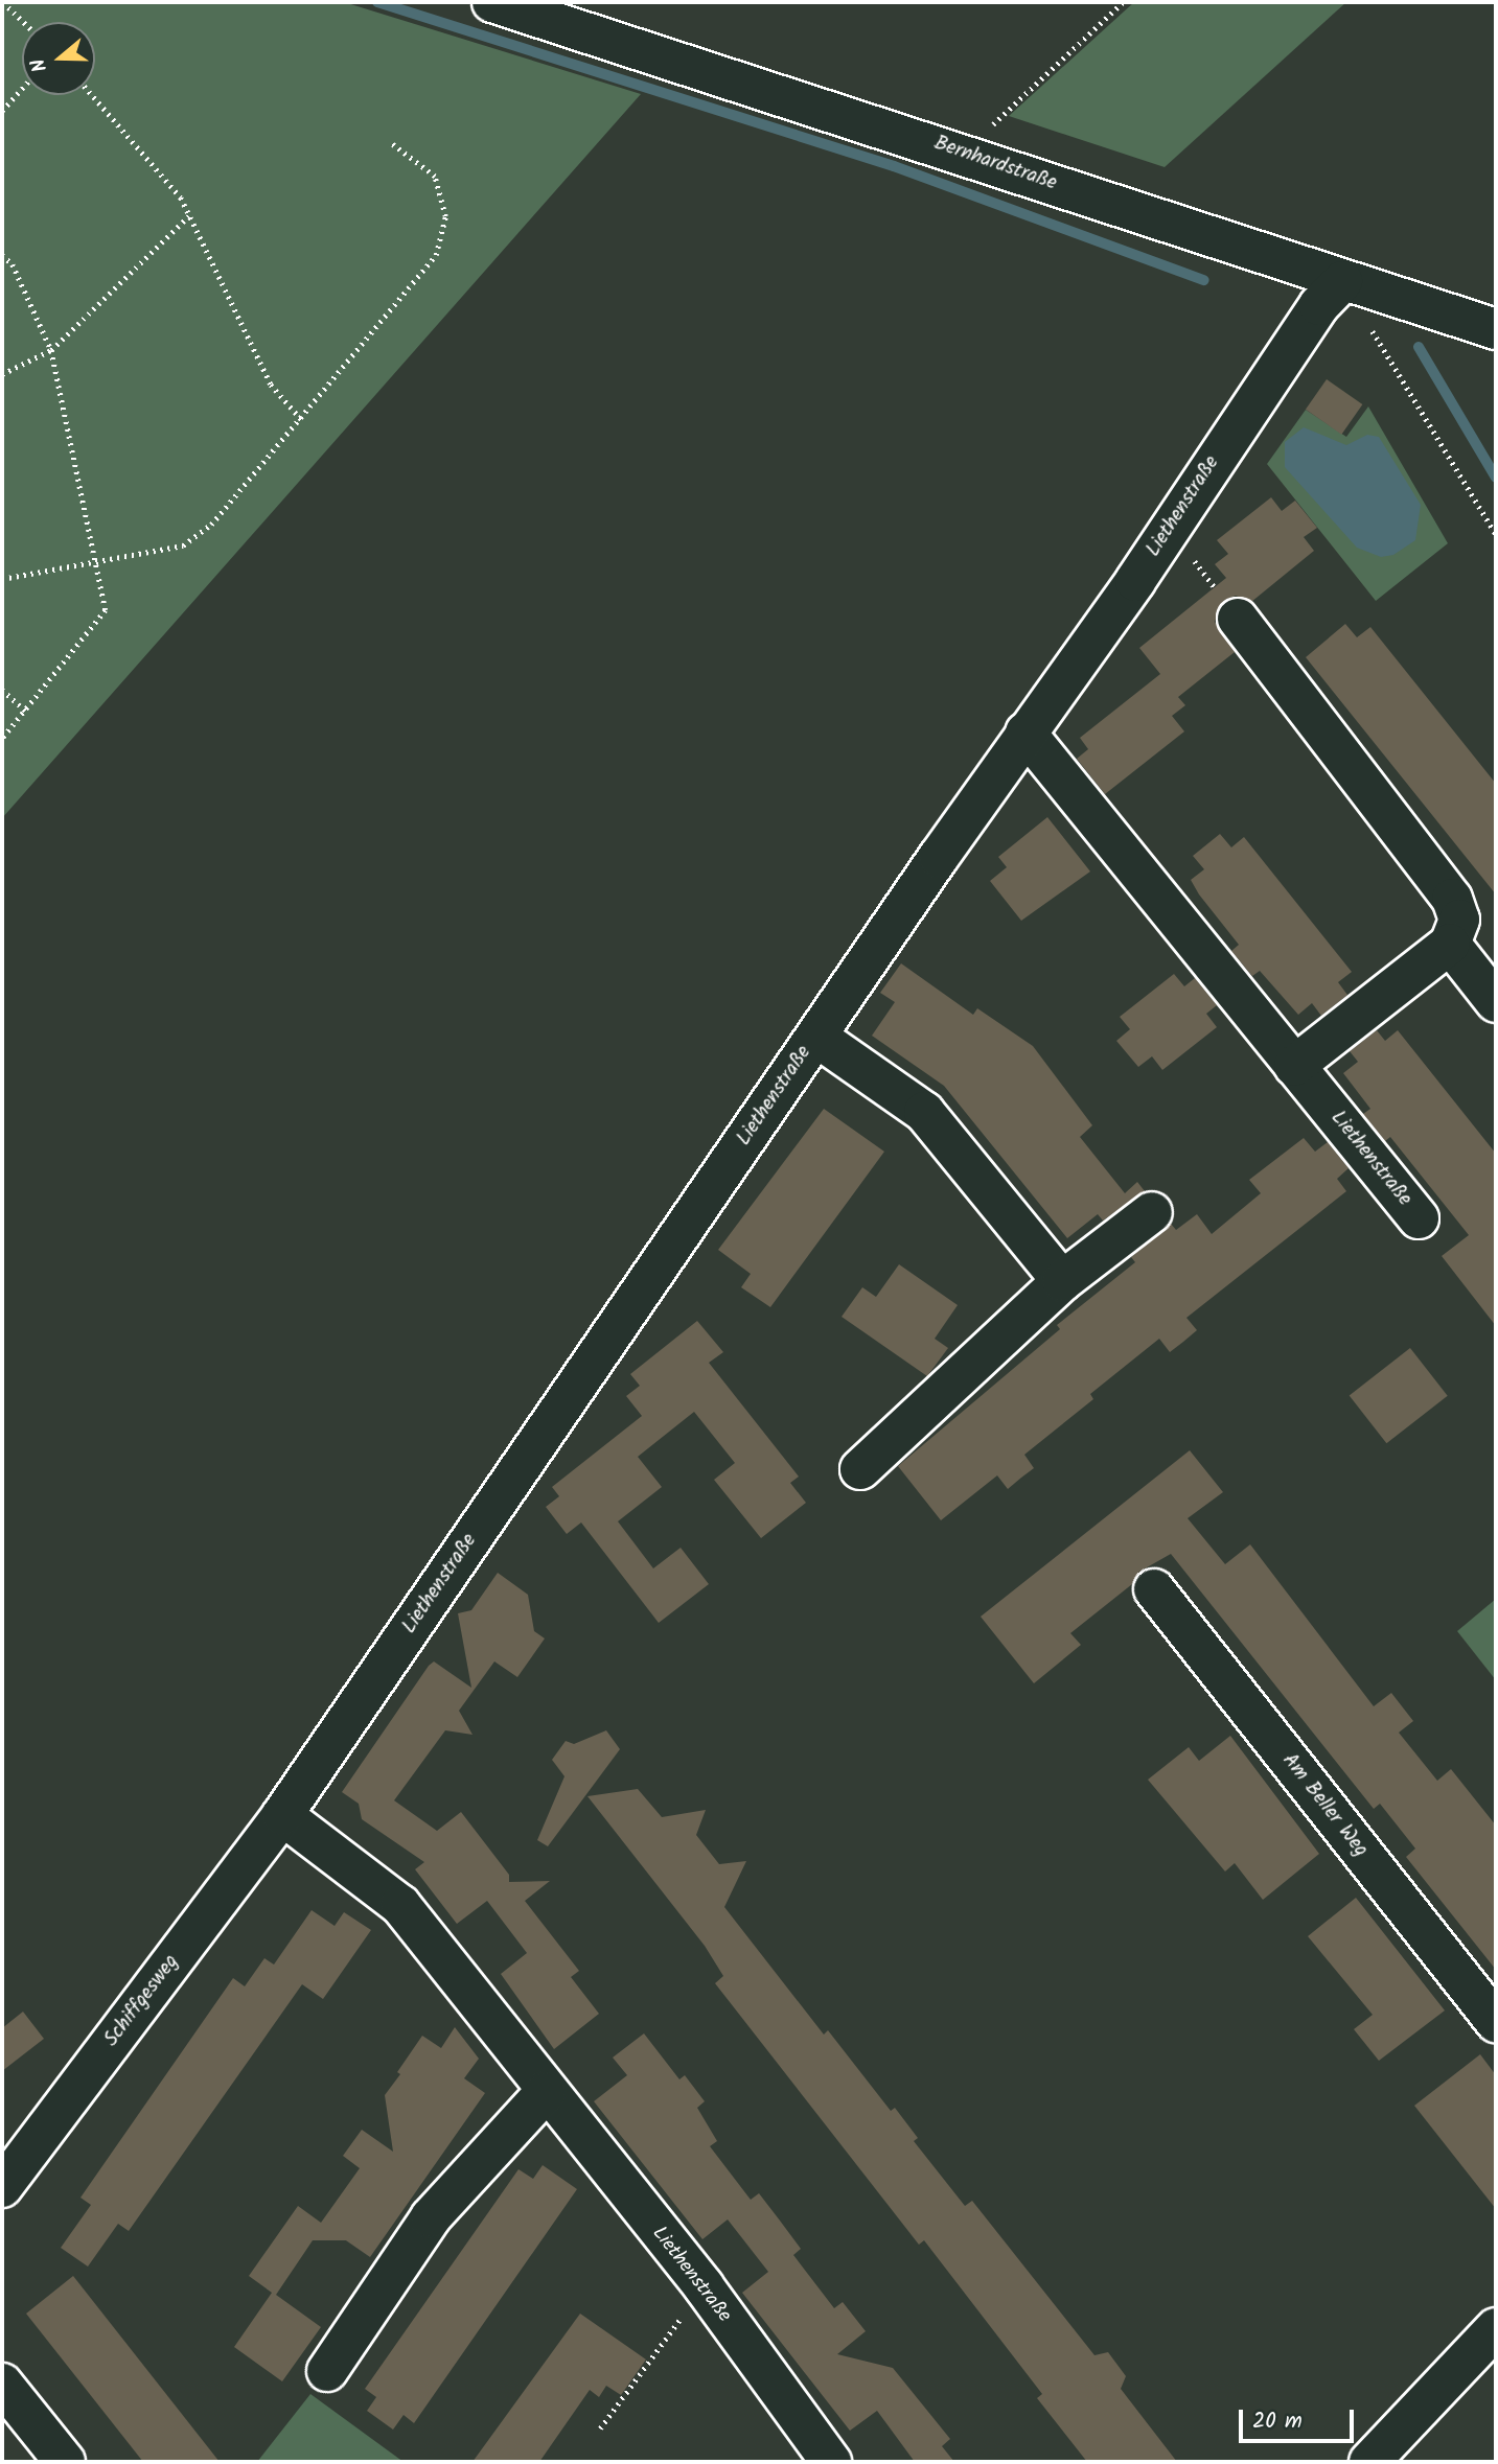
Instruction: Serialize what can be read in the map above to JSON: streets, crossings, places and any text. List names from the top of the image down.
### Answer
{
  "streets": {
    "street": [
      "Bernhardstraße",
      "Liethenstraße",
      "Am Beller Weg",
      "Schiffgesweg"
    ]
  },
  "crossings": [
    ["Bernhardstraße", "Liethenstraße"],
    ["Liethenstraße", "Schiffgesweg"]
  ],
  "scale_bar": "20 m",
  "north": "left"
}
